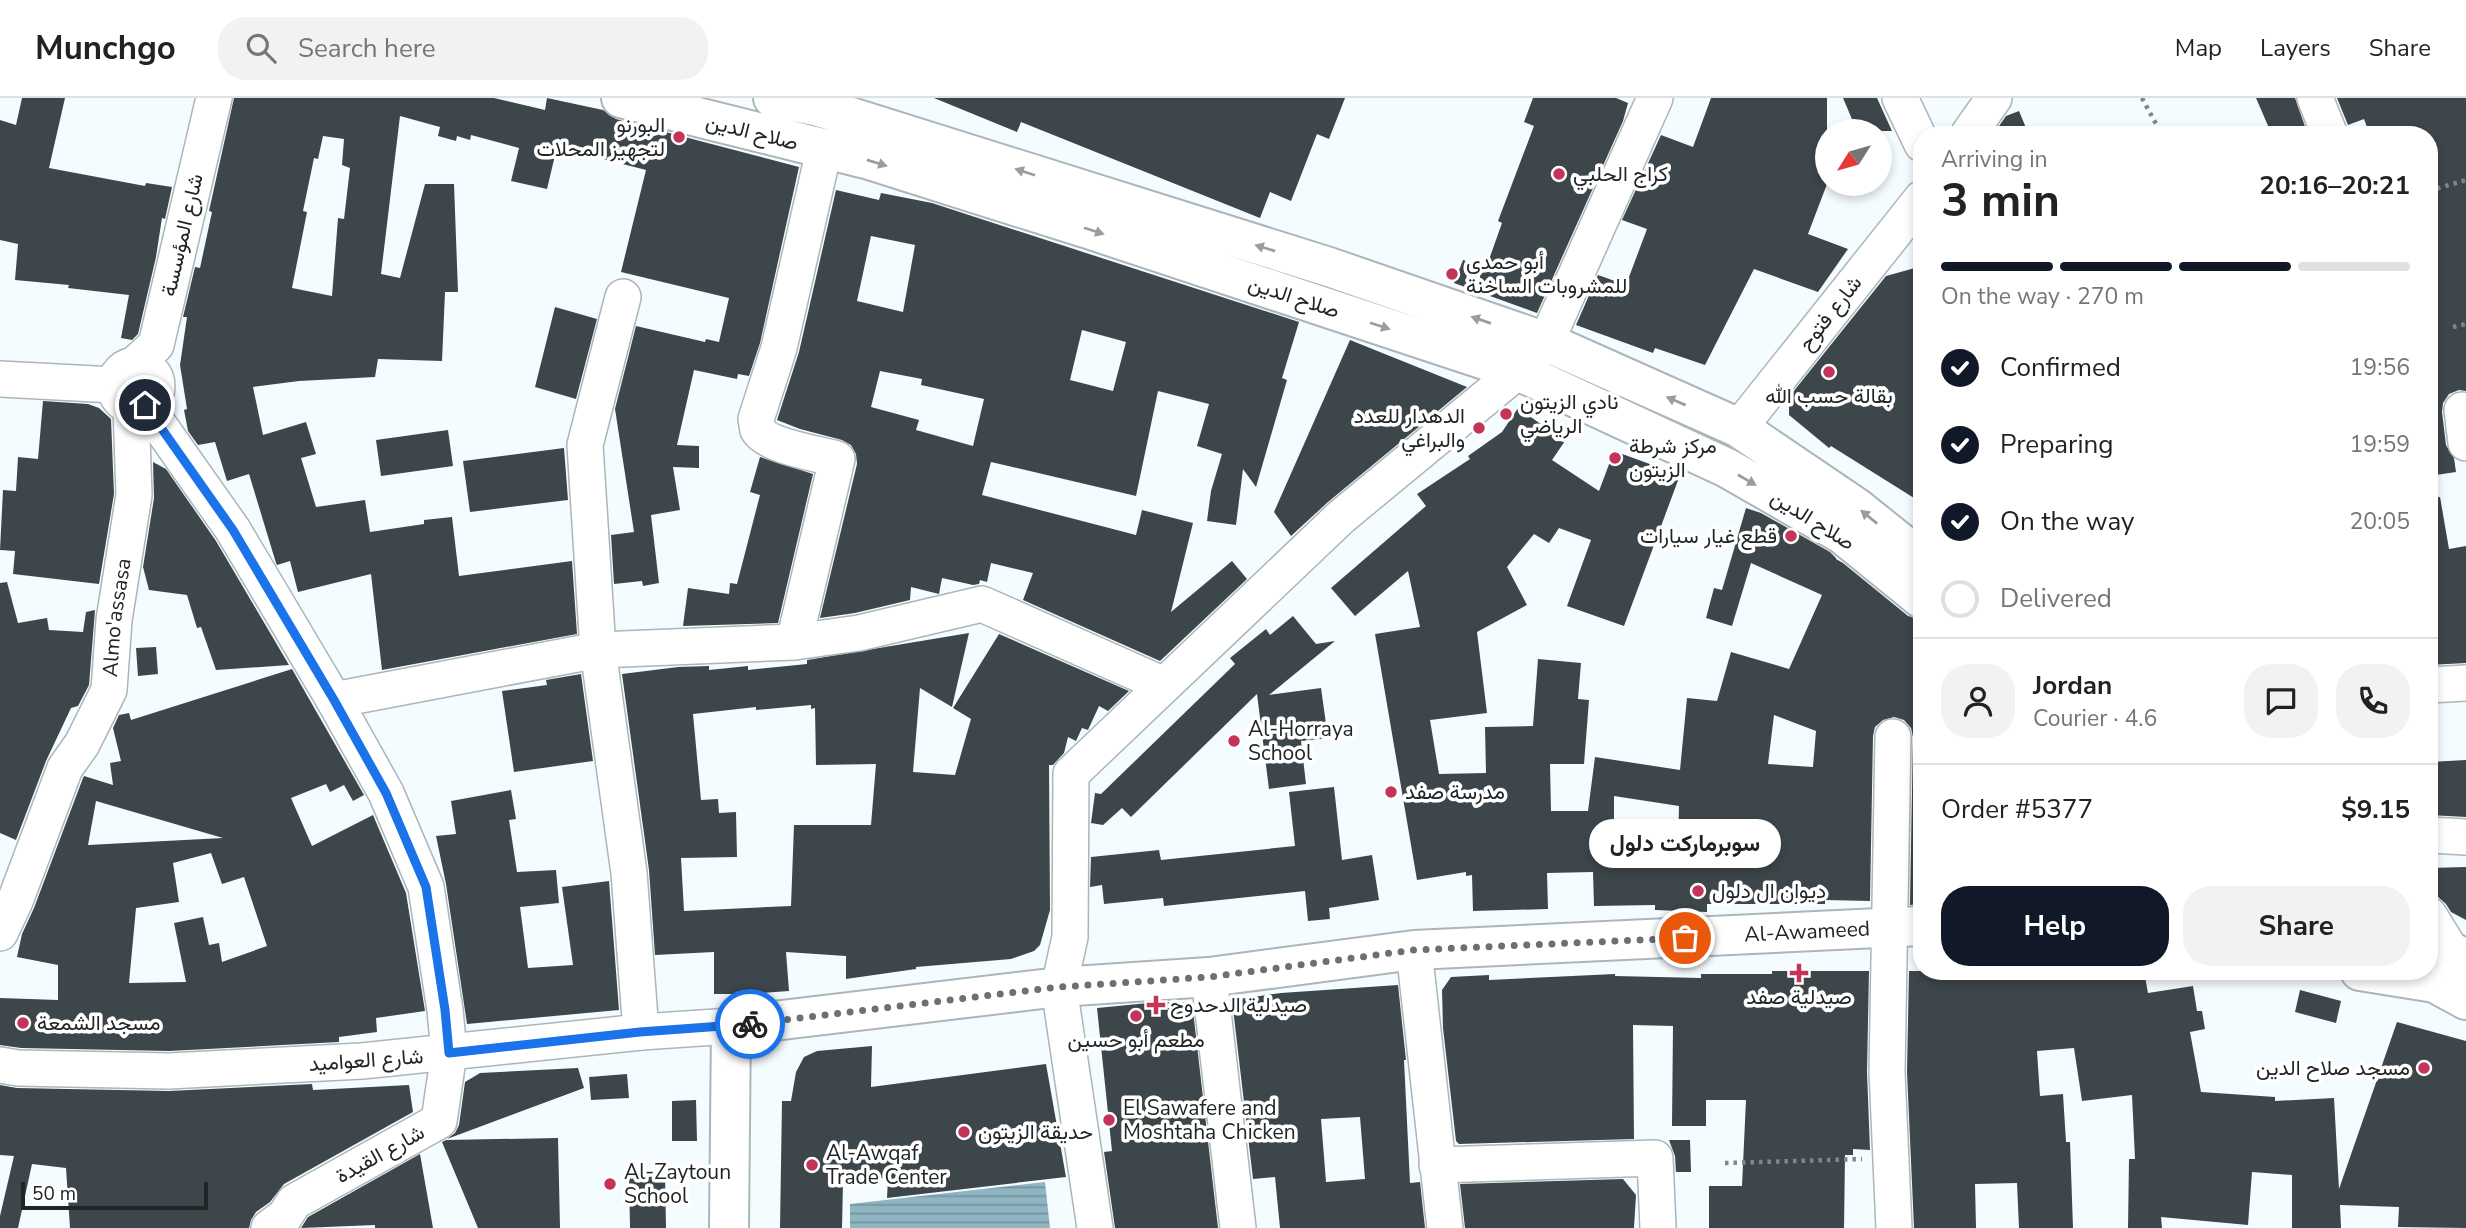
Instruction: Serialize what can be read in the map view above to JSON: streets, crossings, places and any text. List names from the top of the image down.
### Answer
{
  "streets": {
    "main road": ["صلاح الدين", "Al-Awameed"],
    "street": [
      "شارع المؤسسة",
      "شارع فتوح",
      "Almo'assasa",
      "شارع العواميد",
      "شارع القيدة"
    ]
  },
  "crossings": [
    ["صلاح الدين", "شارع فتوح"],
    ["شارع المؤسسة", "Almo'assasa"],
    ["Al-Awameed", "شارع العواميد"],
    ["شارع العواميد", "شارع القيدة"]
  ],
  "places": {
    "other": [
      "البورنو لتجهيز المحلات",
      "كراج الحلبي",
      "أبو حمدي للمشروبات الساخنة",
      "بقالة حسب الله",
      "نادي الزيتون الرياضي",
      "الدهدار للعدد والبراغي",
      "مركز شرطة الزيتون",
      "قطع غيار سيارات",
      "Al-Horraya School",
      "مدرسة صفد",
      "ديوان ال دلول",
      "سوبرماركت دلول",
      "مطعم أبو حسين",
      "مسجد الشمعة",
      "مسجد صلاح الدين",
      "El Sawafere and Moshtaha Chicken",
      "حديقة الزيتون",
      "Al-Awqaf Trade Center",
      "Al-Zaytoun School"
    ],
    "health": ["صيدلية صفد", "صيدلية الدحدوح"]
  },
  "scale_bar": "50 m",
  "north": "bottom left",
  "page": {
    "header": "Munchgo",
    "search": "Search here",
    "nav": ["Map", "Layers", "Share"],
    "heading": ["3 min", "Arriving in", "20:16–20:21"],
    "panel": [
      "Jordan",
      "Courier · 4.6",
      "Order #5377",
      "$9.15"
    ],
    "bar": "On the way · 270 m",
    "list": [
      ["Confirmed", "19:56"],
      ["Preparing", "19:59"],
      ["On the way", "20:05"],
      "Delivered"
    ],
    "bubble": "سوبرماركت دلول",
    "buttons": ["Help", "Share"],
    "scale": "50 m"
  }
}
